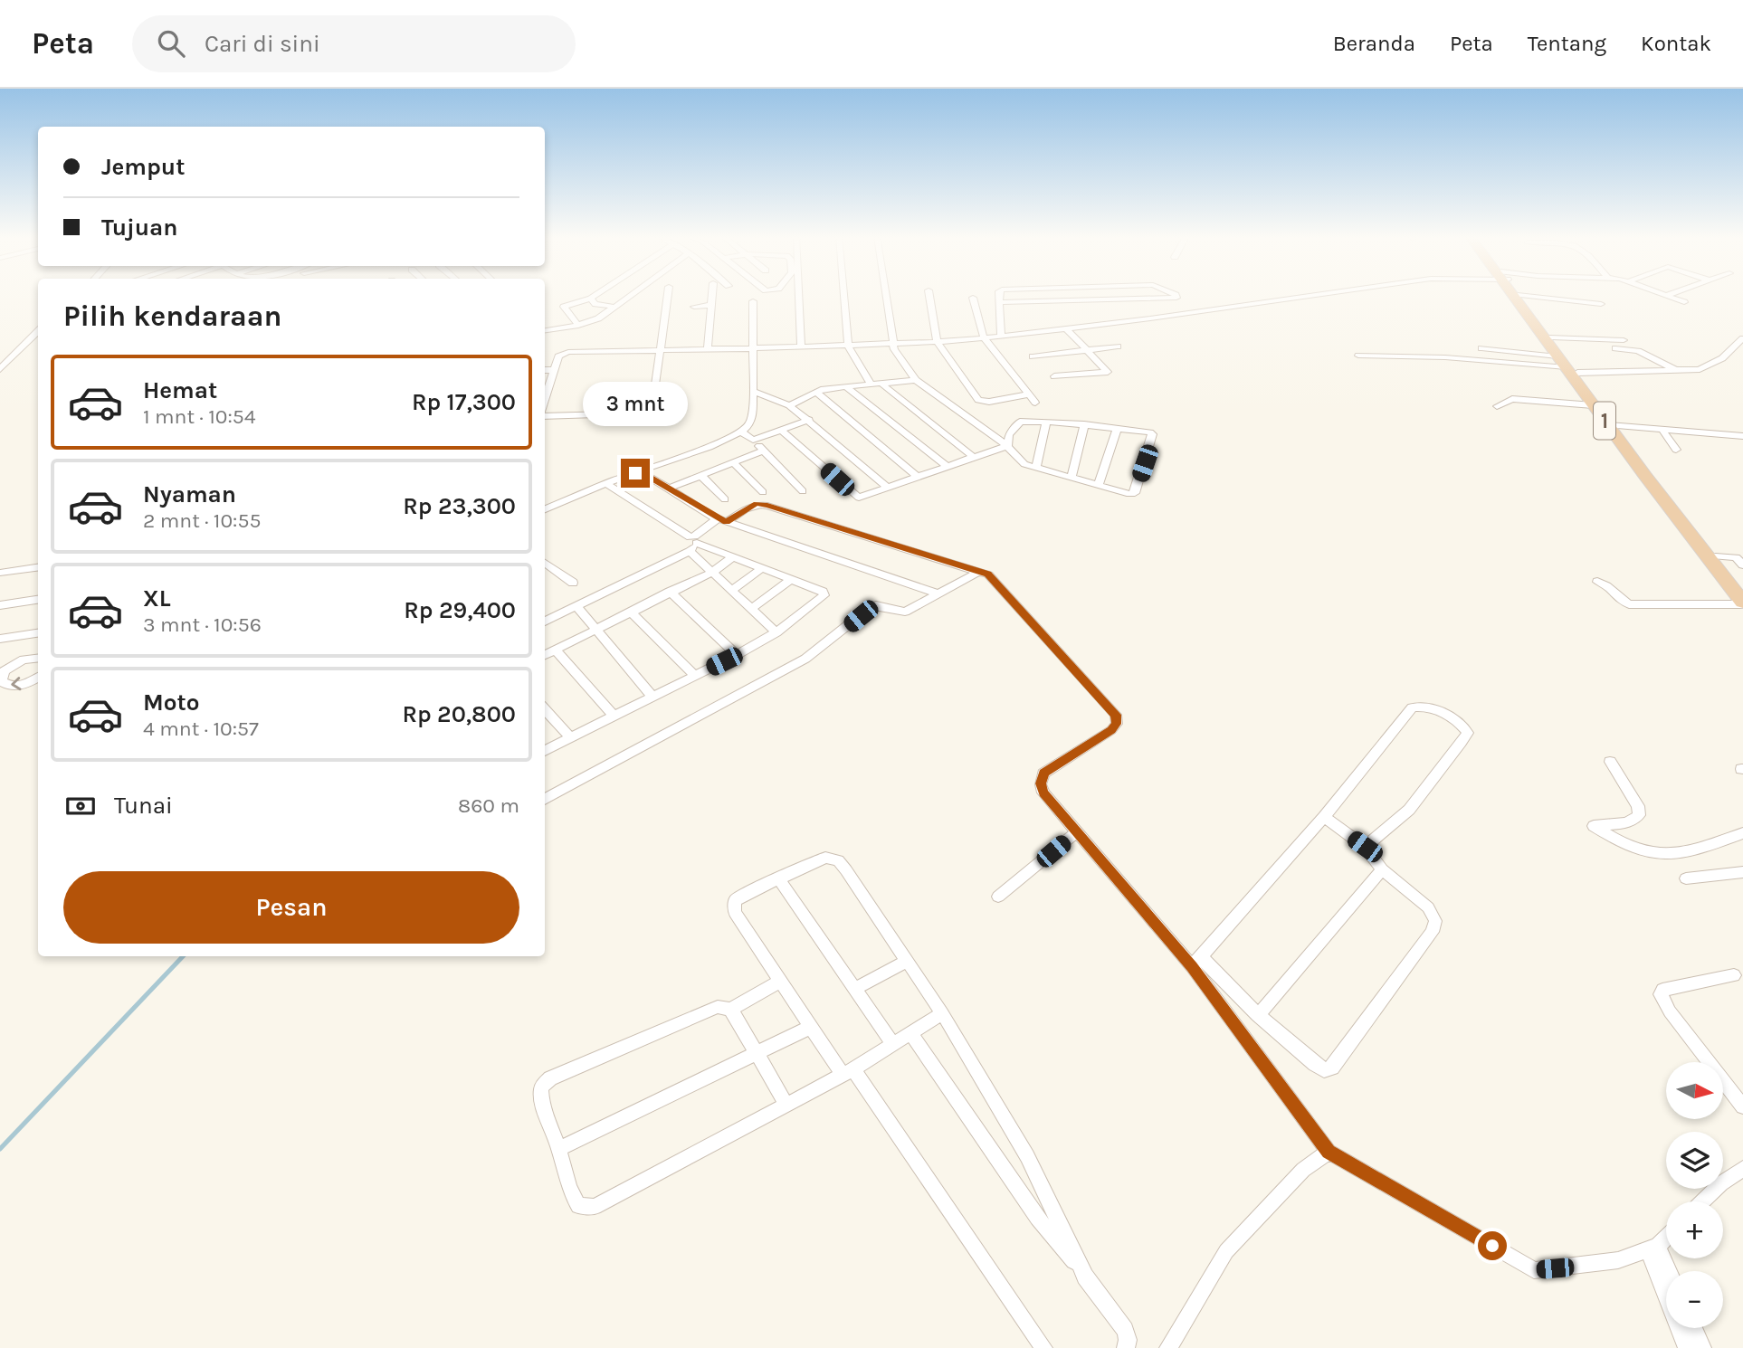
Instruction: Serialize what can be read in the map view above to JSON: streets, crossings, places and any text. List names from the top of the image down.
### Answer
{
  "streets": {
    "highway": ["1"]
  },
  "north": "right",
  "page": {
    "header": "Peta",
    "search": "Cari di sini",
    "nav": [
      "Beranda",
      "Peta",
      "Tentang",
      "Kontak"
    ],
    "banner": ["Jemput", "Tujuan"],
    "heading": "Pilih kendaraan",
    "list": [
      {
        "name": "Hemat",
        "note": "1 mnt · 10:54",
        "value": "Rp 17,300"
      },
      {
        "name": "Nyaman",
        "note": "2 mnt · 10:55",
        "value": "Rp 23,300"
      },
      {
        "name": "XL",
        "note": "3 mnt · 10:56",
        "value": "Rp 29,400"
      },
      {
        "name": "Moto",
        "note": "4 mnt · 10:57",
        "value": "Rp 20,800"
      }
    ],
    "bubble": "3 mnt",
    "pay": ["Tunai", "860 m"],
    "buttons": "Pesan",
    "map_buttons": ["+", "−"]
  }
}
